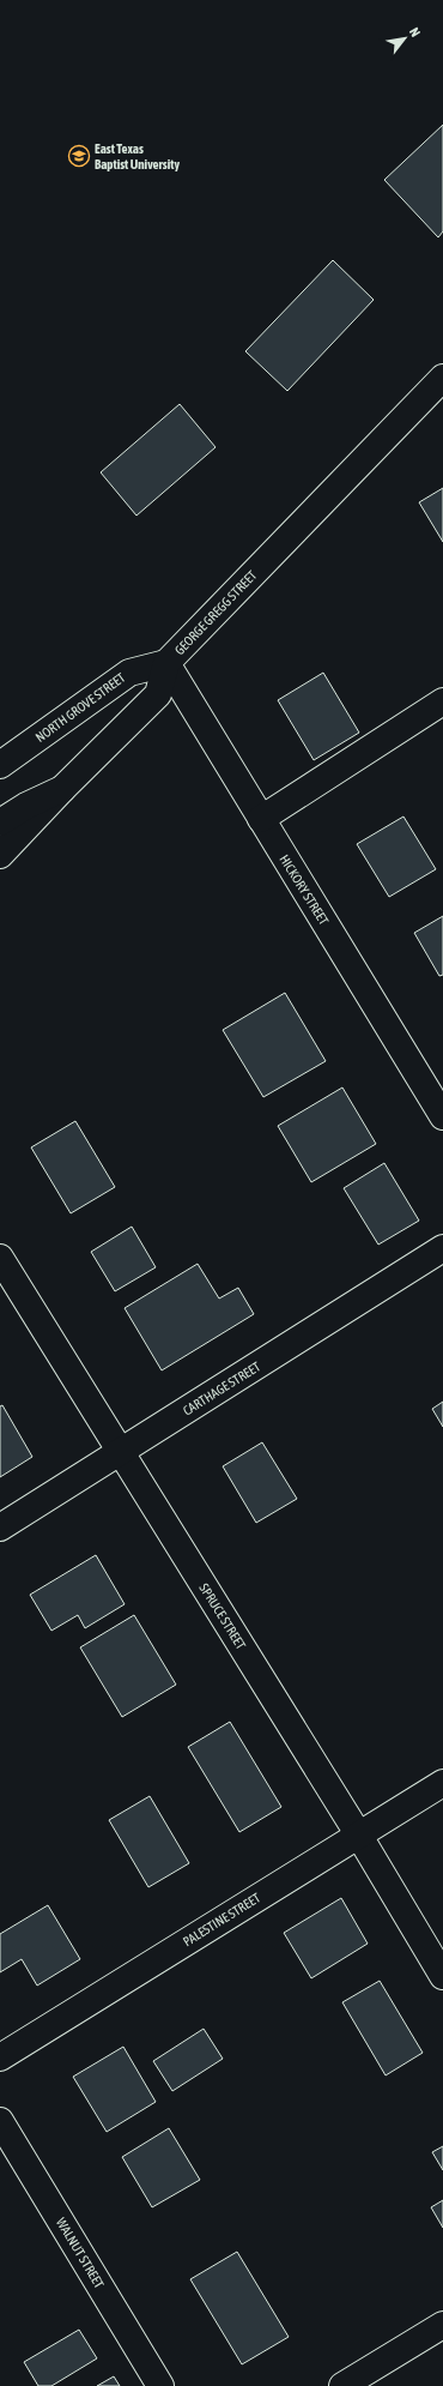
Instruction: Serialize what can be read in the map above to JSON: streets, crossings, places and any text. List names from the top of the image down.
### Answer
{
  "streets": {
    "street": [
      "GEORGE GREGG STREET",
      "NORTH GROVE STREET",
      "HICKORY STREET",
      "CARTHAGE STREET",
      "SPRUCE STREET",
      "PALESTINE STREET",
      "WALNUT STREET"
    ]
  },
  "crossings": [
    ["GEORGE GREGG STREET", "NORTH GROVE STREET"],
    ["GEORGE GREGG STREET", "HICKORY STREET"],
    ["NORTH GROVE STREET", "HICKORY STREET"],
    ["CARTHAGE STREET", "SPRUCE STREET"],
    ["SPRUCE STREET", "PALESTINE STREET"]
  ],
  "places": {
    "school or university": ["East Texas Baptist University"]
  },
  "north": "top right"
}
